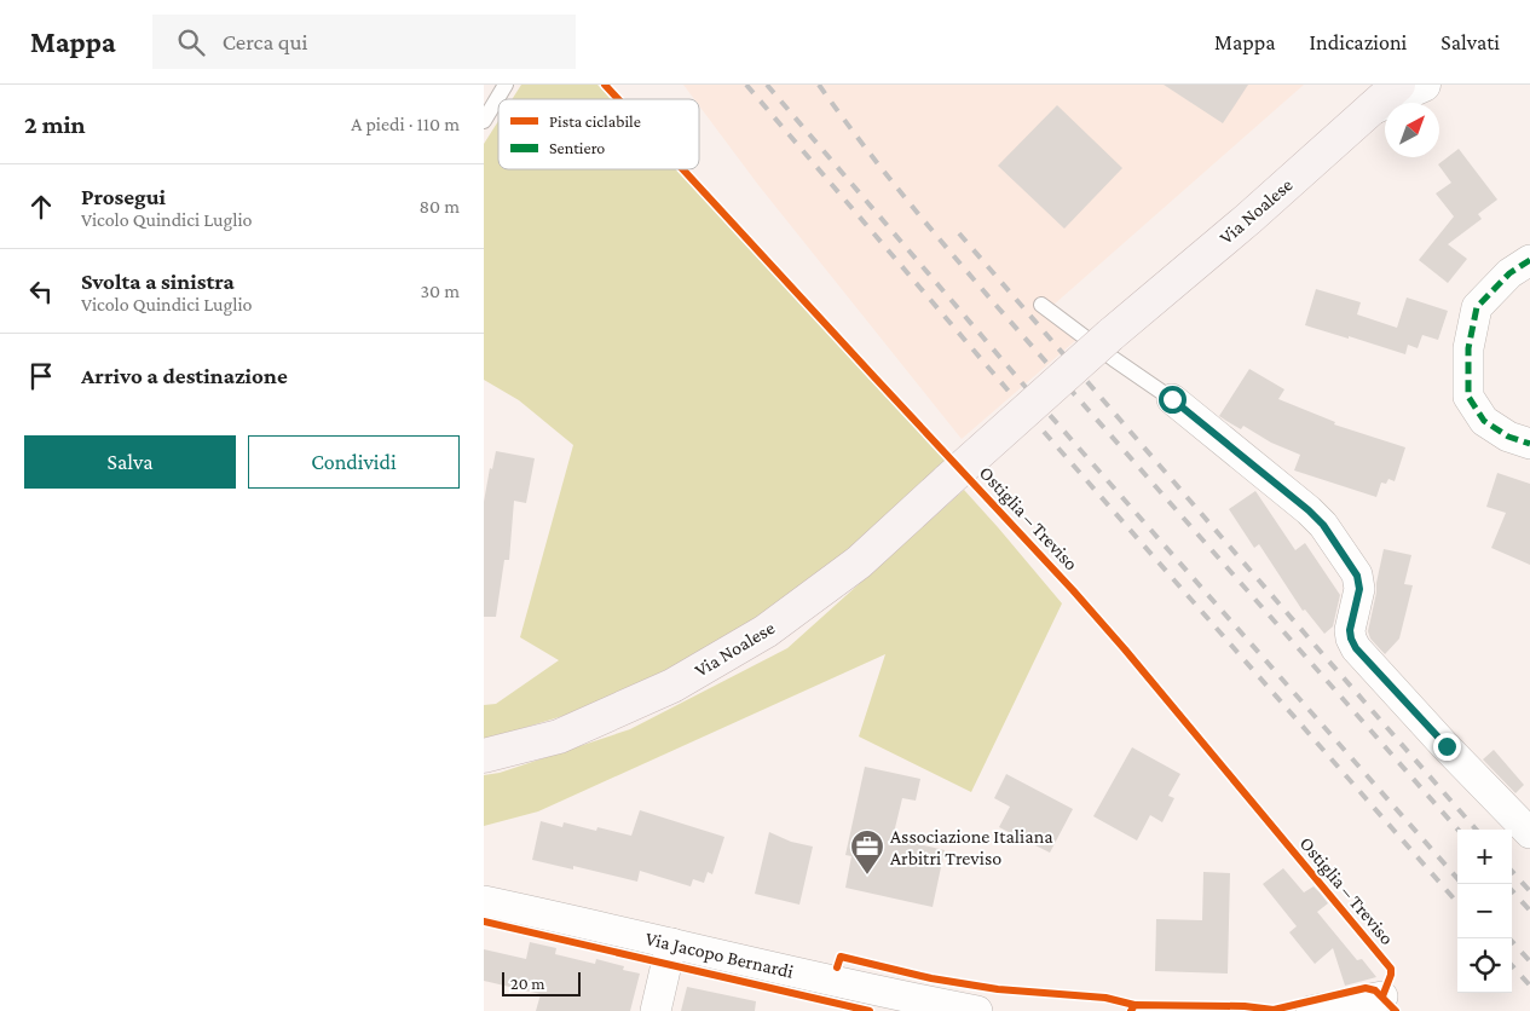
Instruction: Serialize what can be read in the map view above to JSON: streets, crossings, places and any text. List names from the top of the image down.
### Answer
{
  "streets": {
    "main road": ["Via Noalese"],
    "street": ["Via Jacopo Bernardi"],
    "cycle path": ["Ostiglia – Treviso"]
  },
  "places": {
    "office": ["Associazione Italiana Arbitri Treviso"]
  },
  "legend": ["Pista ciclabile", "Sentiero"],
  "scale_bar": "20 m",
  "north": "top right",
  "page": {
    "header": "Mappa",
    "search": "Cerca qui",
    "nav": ["Mappa", "Indicazioni", "Salvati"],
    "heading": ["2 min", "A piedi · 110 m"],
    "list": [
      ["Prosegui", "Vicolo Quindici Luglio", "80 m"],
      ["Svolta a sinistra", "Vicolo Quindici Luglio", "30 m"],
      "Arrivo a destinazione"
    ],
    "buttons": ["Salva", "Condividi"],
    "map_buttons": ["+", "−"],
    "scale": "20 m"
  }
}
